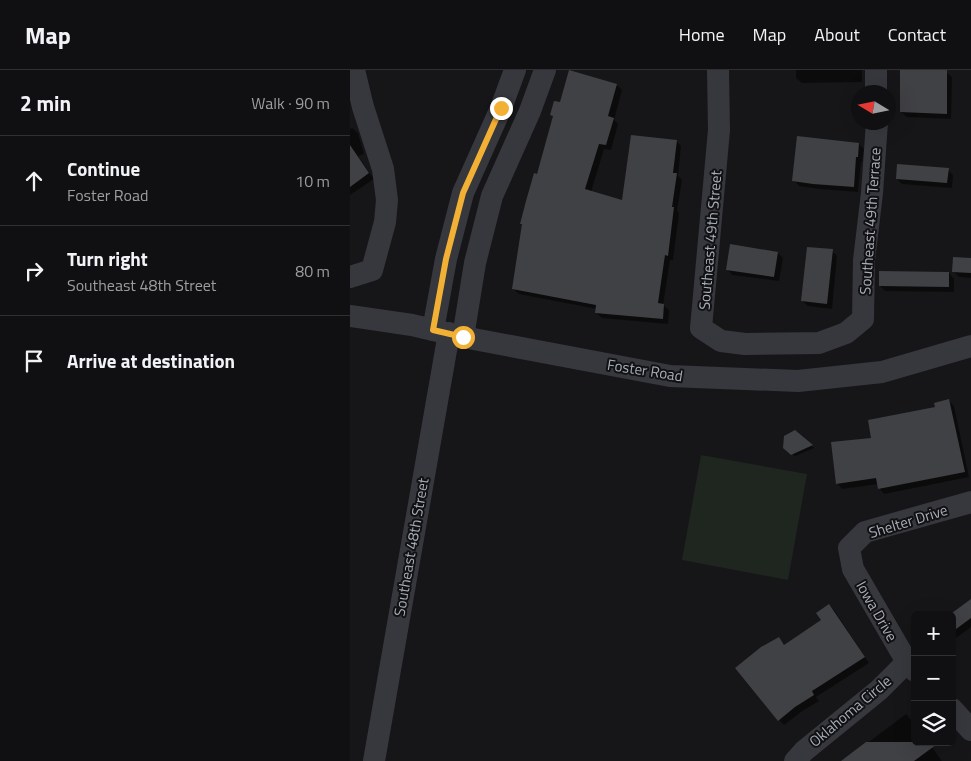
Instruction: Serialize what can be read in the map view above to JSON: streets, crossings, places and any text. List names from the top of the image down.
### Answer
{
  "streets": {
    "street": [
      "Southeast 49th Terrace",
      "Southeast 49th Street",
      "Foster Road",
      "Shelter Drive",
      "Southeast 48th Street",
      "Iowa Drive",
      "Oklahoma Circle"
    ]
  },
  "crossings": [
    ["Southeast 49th Terrace", "Southeast 49th Street"],
    ["Foster Road", "Southeast 48th Street"],
    ["Shelter Drive", "Iowa Drive"],
    ["Iowa Drive", "Oklahoma Circle"]
  ],
  "north": "left",
  "page": {
    "header": "Map",
    "nav": [
      "Home",
      "Map",
      "About",
      "Contact"
    ],
    "heading": ["2 min", "Walk · 90 m"],
    "list": [
      ["Continue", "Foster Road", "10 m"],
      ["Turn right", "Southeast 48th Street", "80 m"],
      "Arrive at destination"
    ],
    "map_buttons": ["+", "−"]
  }
}
